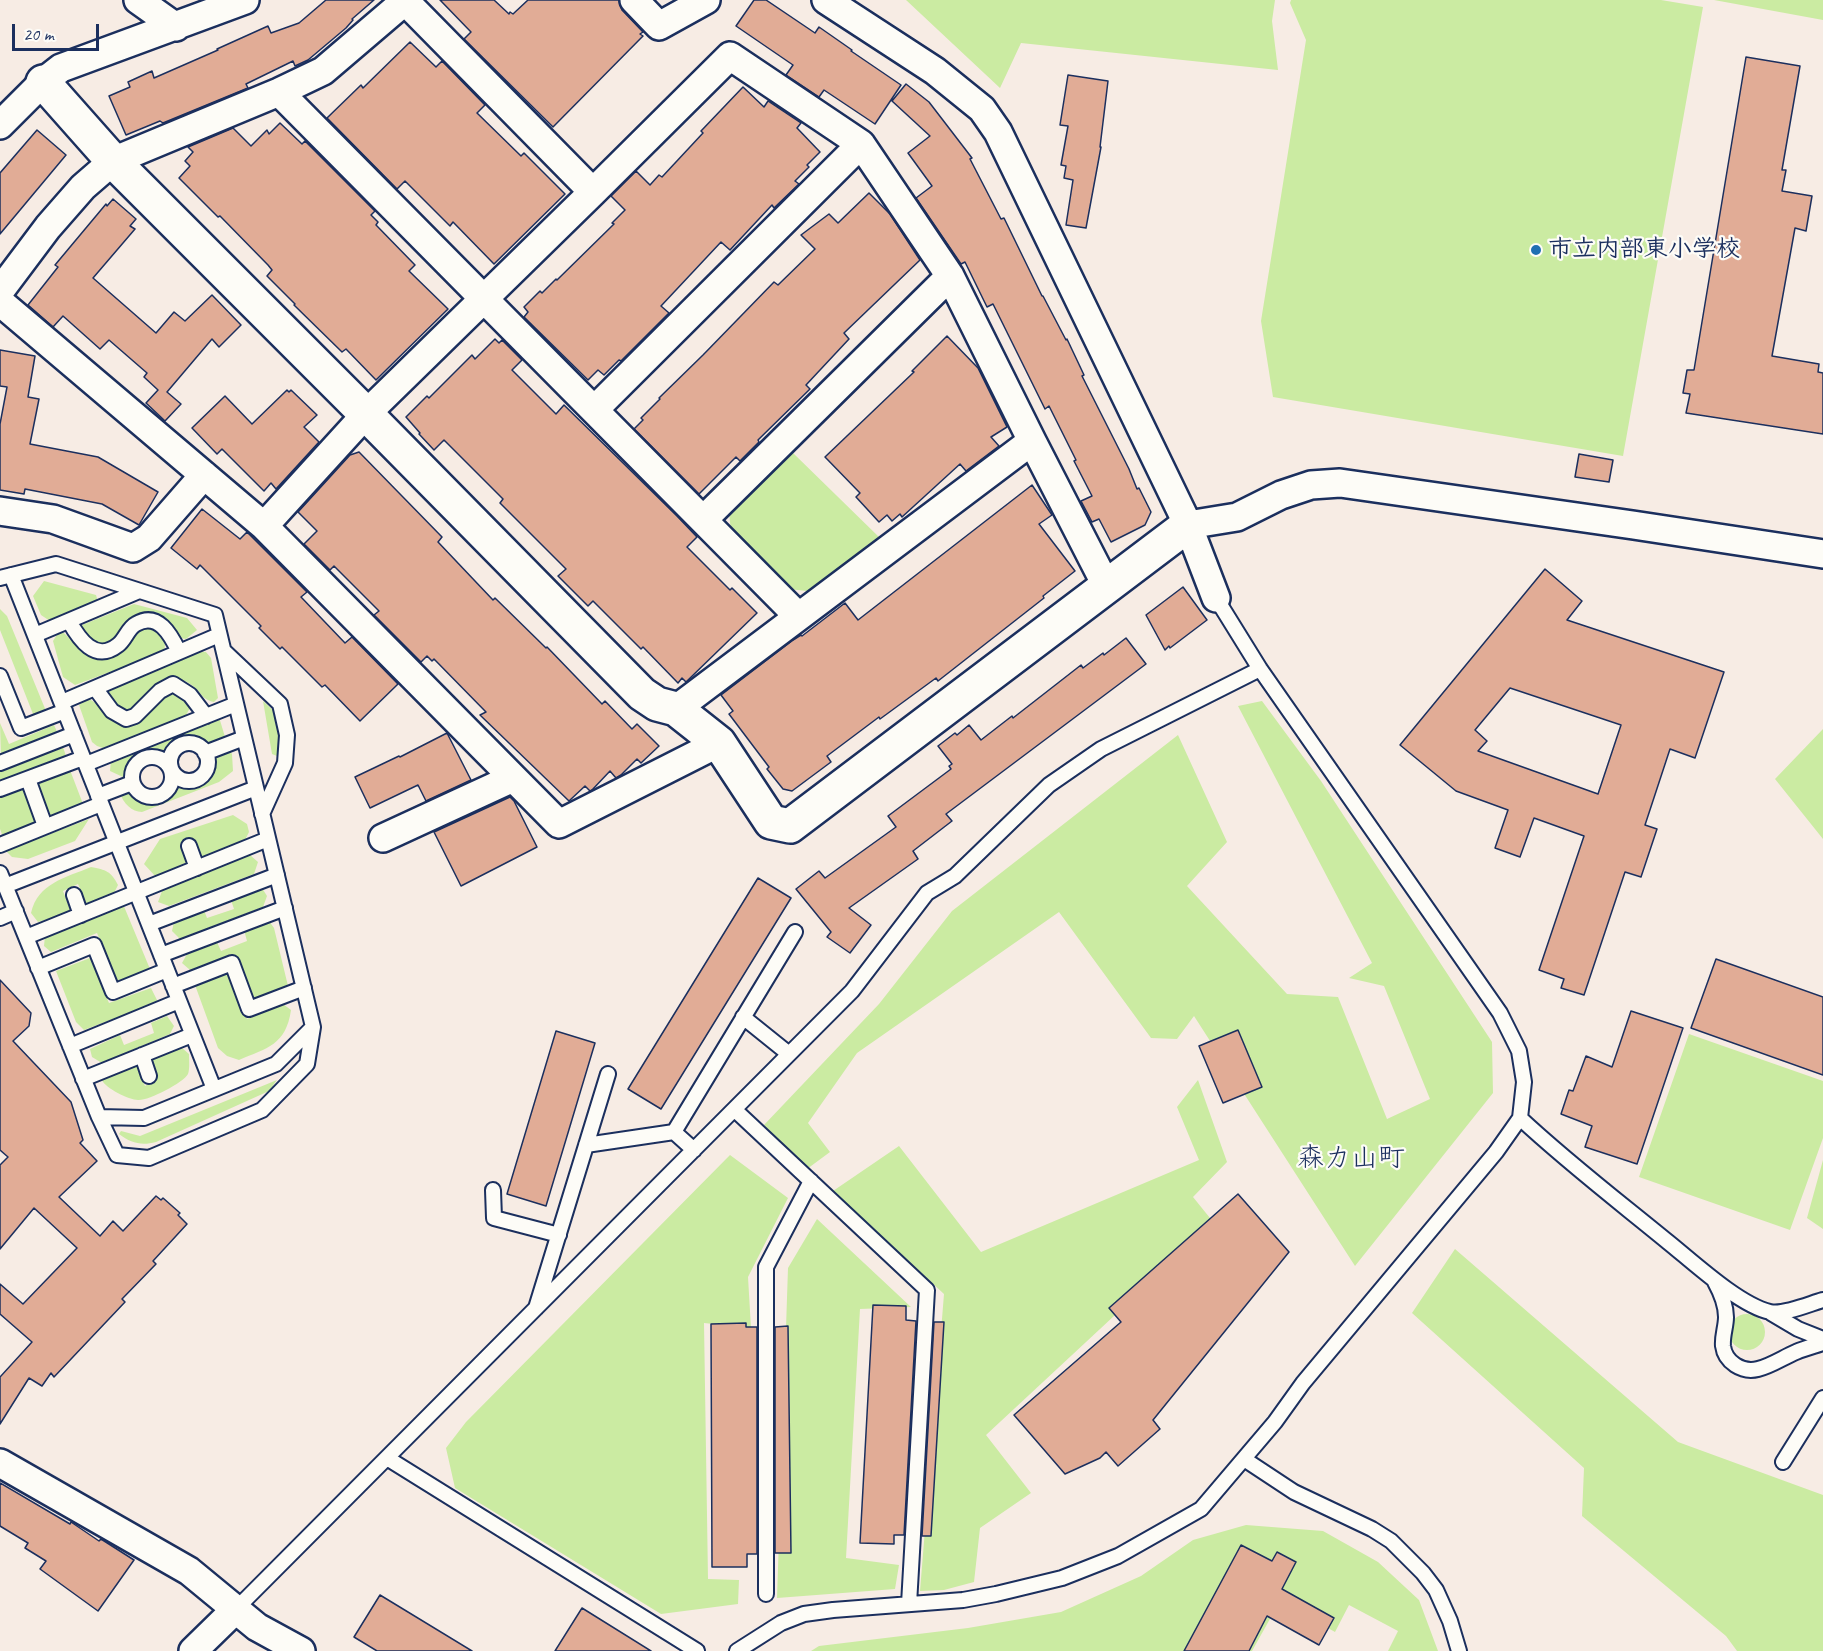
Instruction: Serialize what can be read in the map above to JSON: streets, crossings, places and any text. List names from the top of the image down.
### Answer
{
  "districts": ["森カ山町"],
  "places": ["市立内部東小学校"],
  "scale_bar": "20 m"
}
